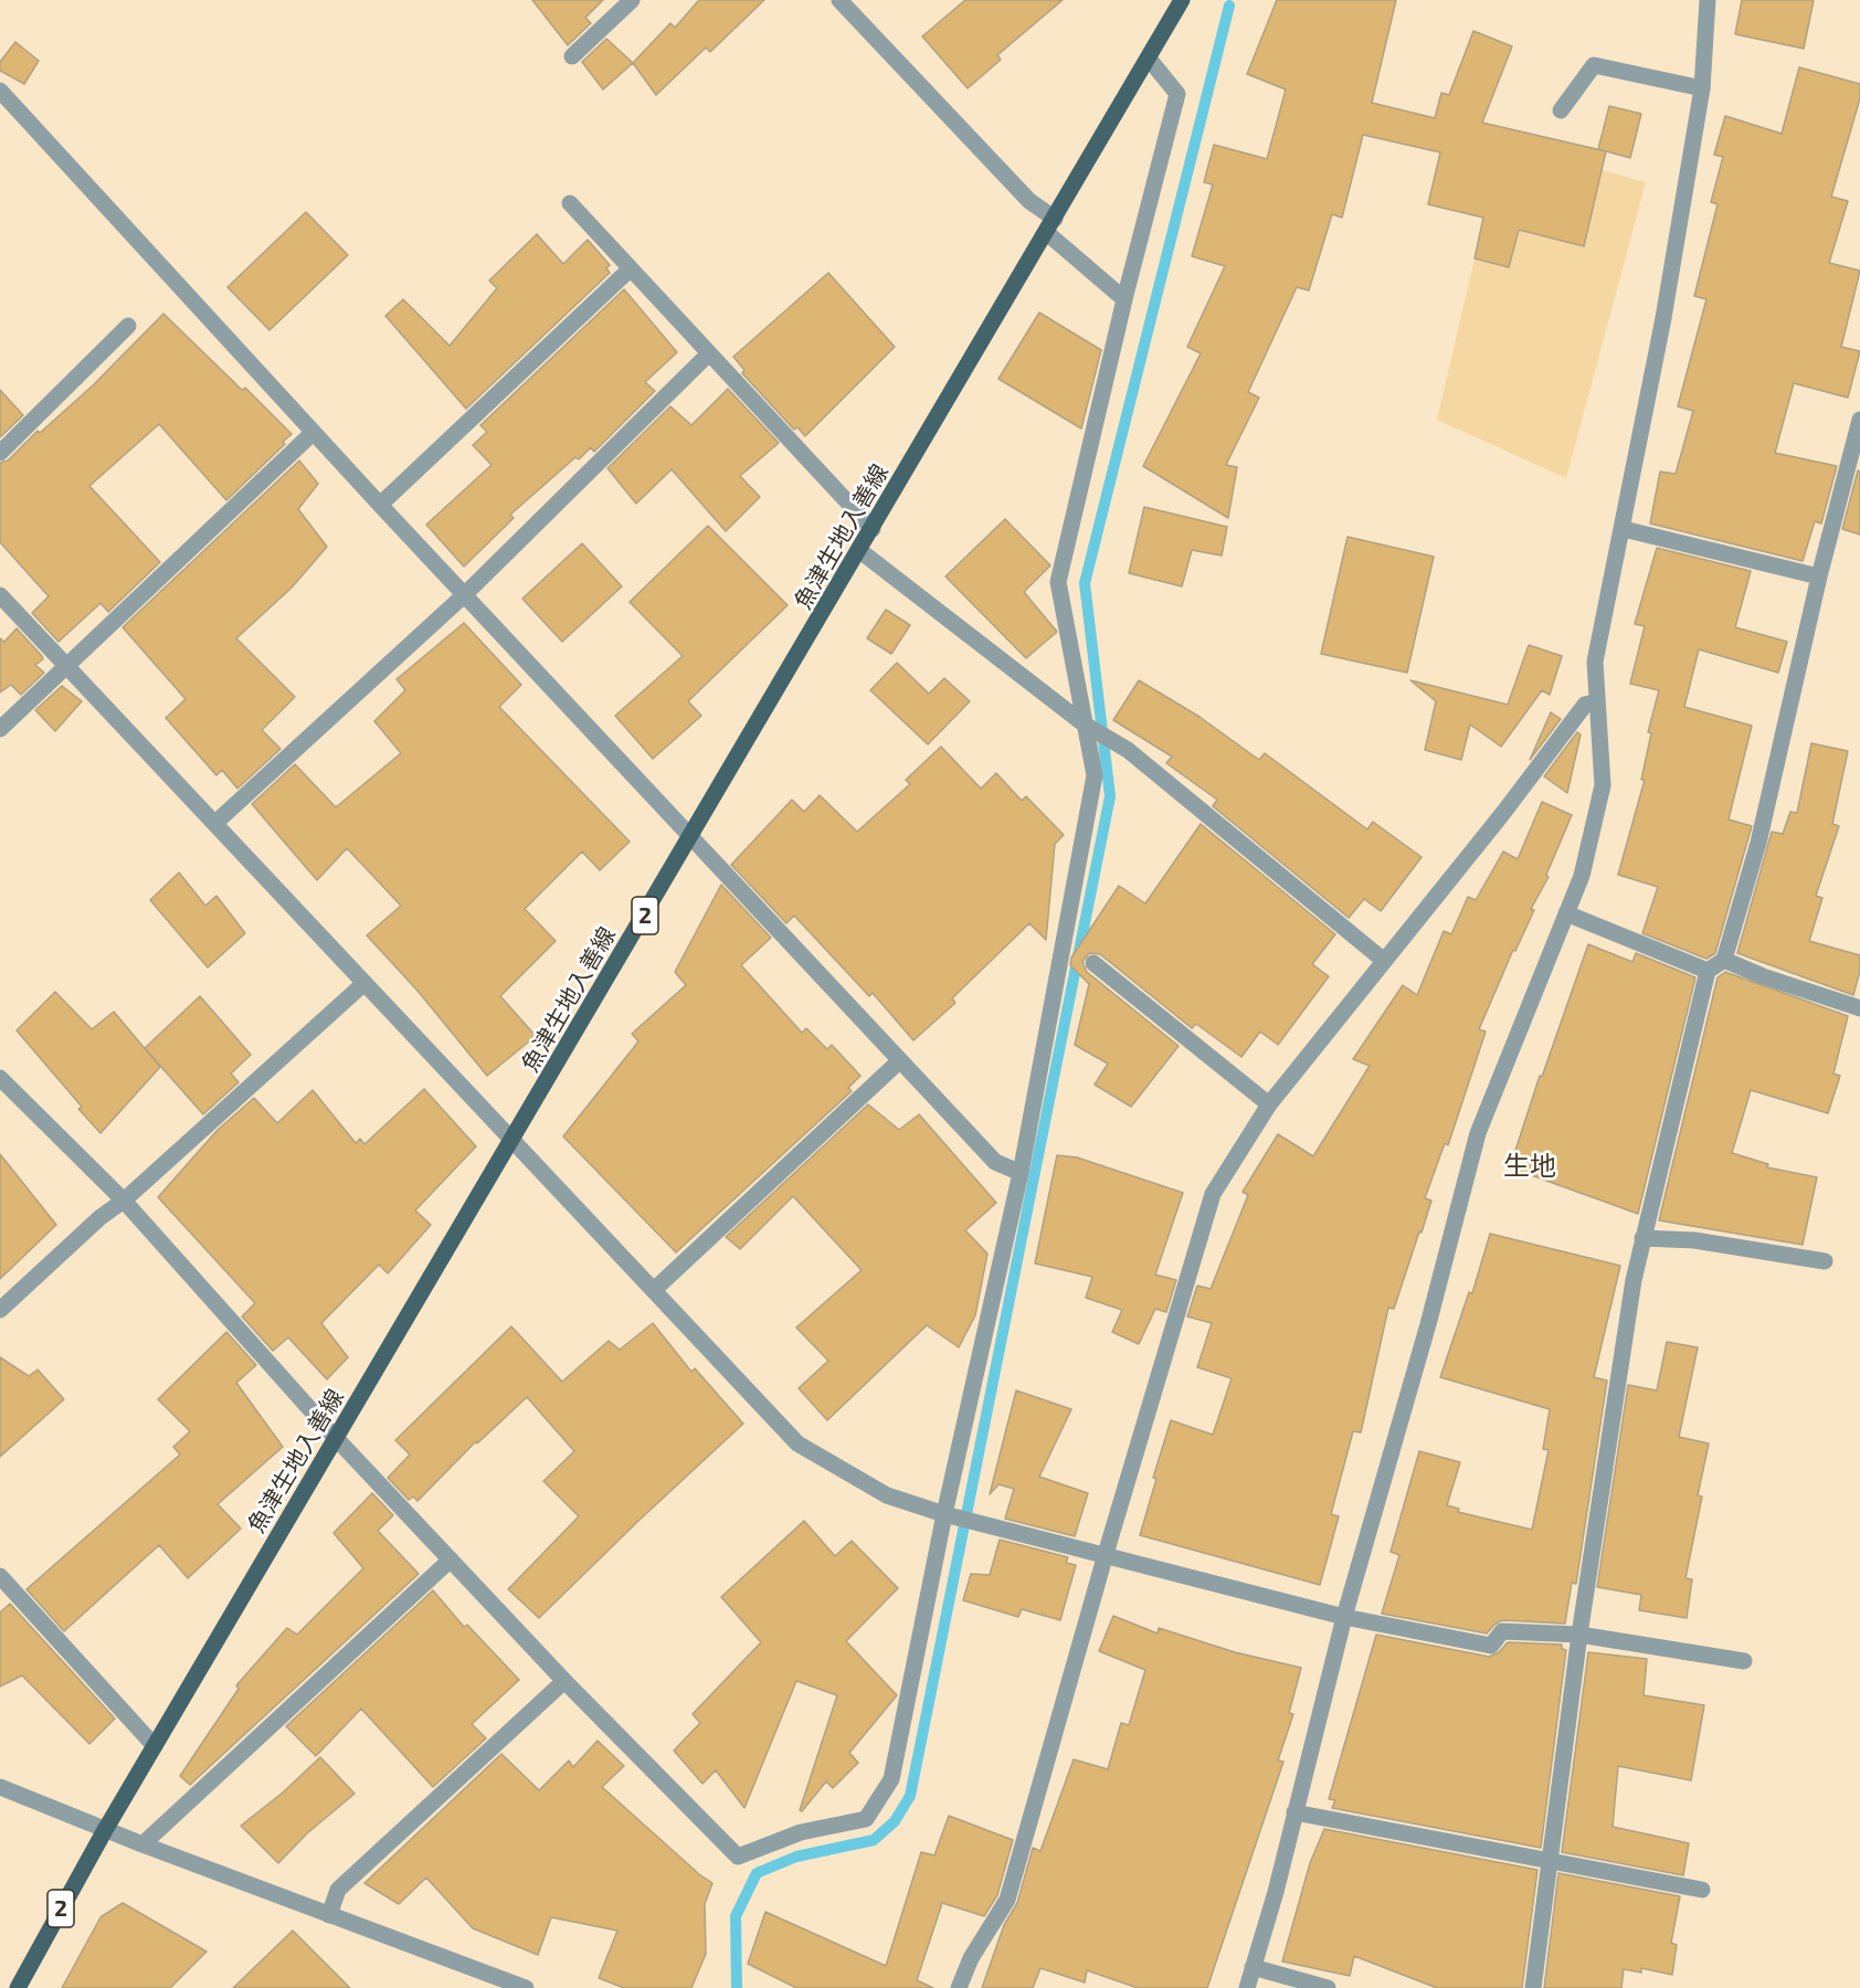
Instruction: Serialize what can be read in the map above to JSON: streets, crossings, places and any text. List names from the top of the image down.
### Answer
{
  "streets": {
    "main road": ["魚津生地入善線", "2"]
  },
  "districts": ["生地"]
}
